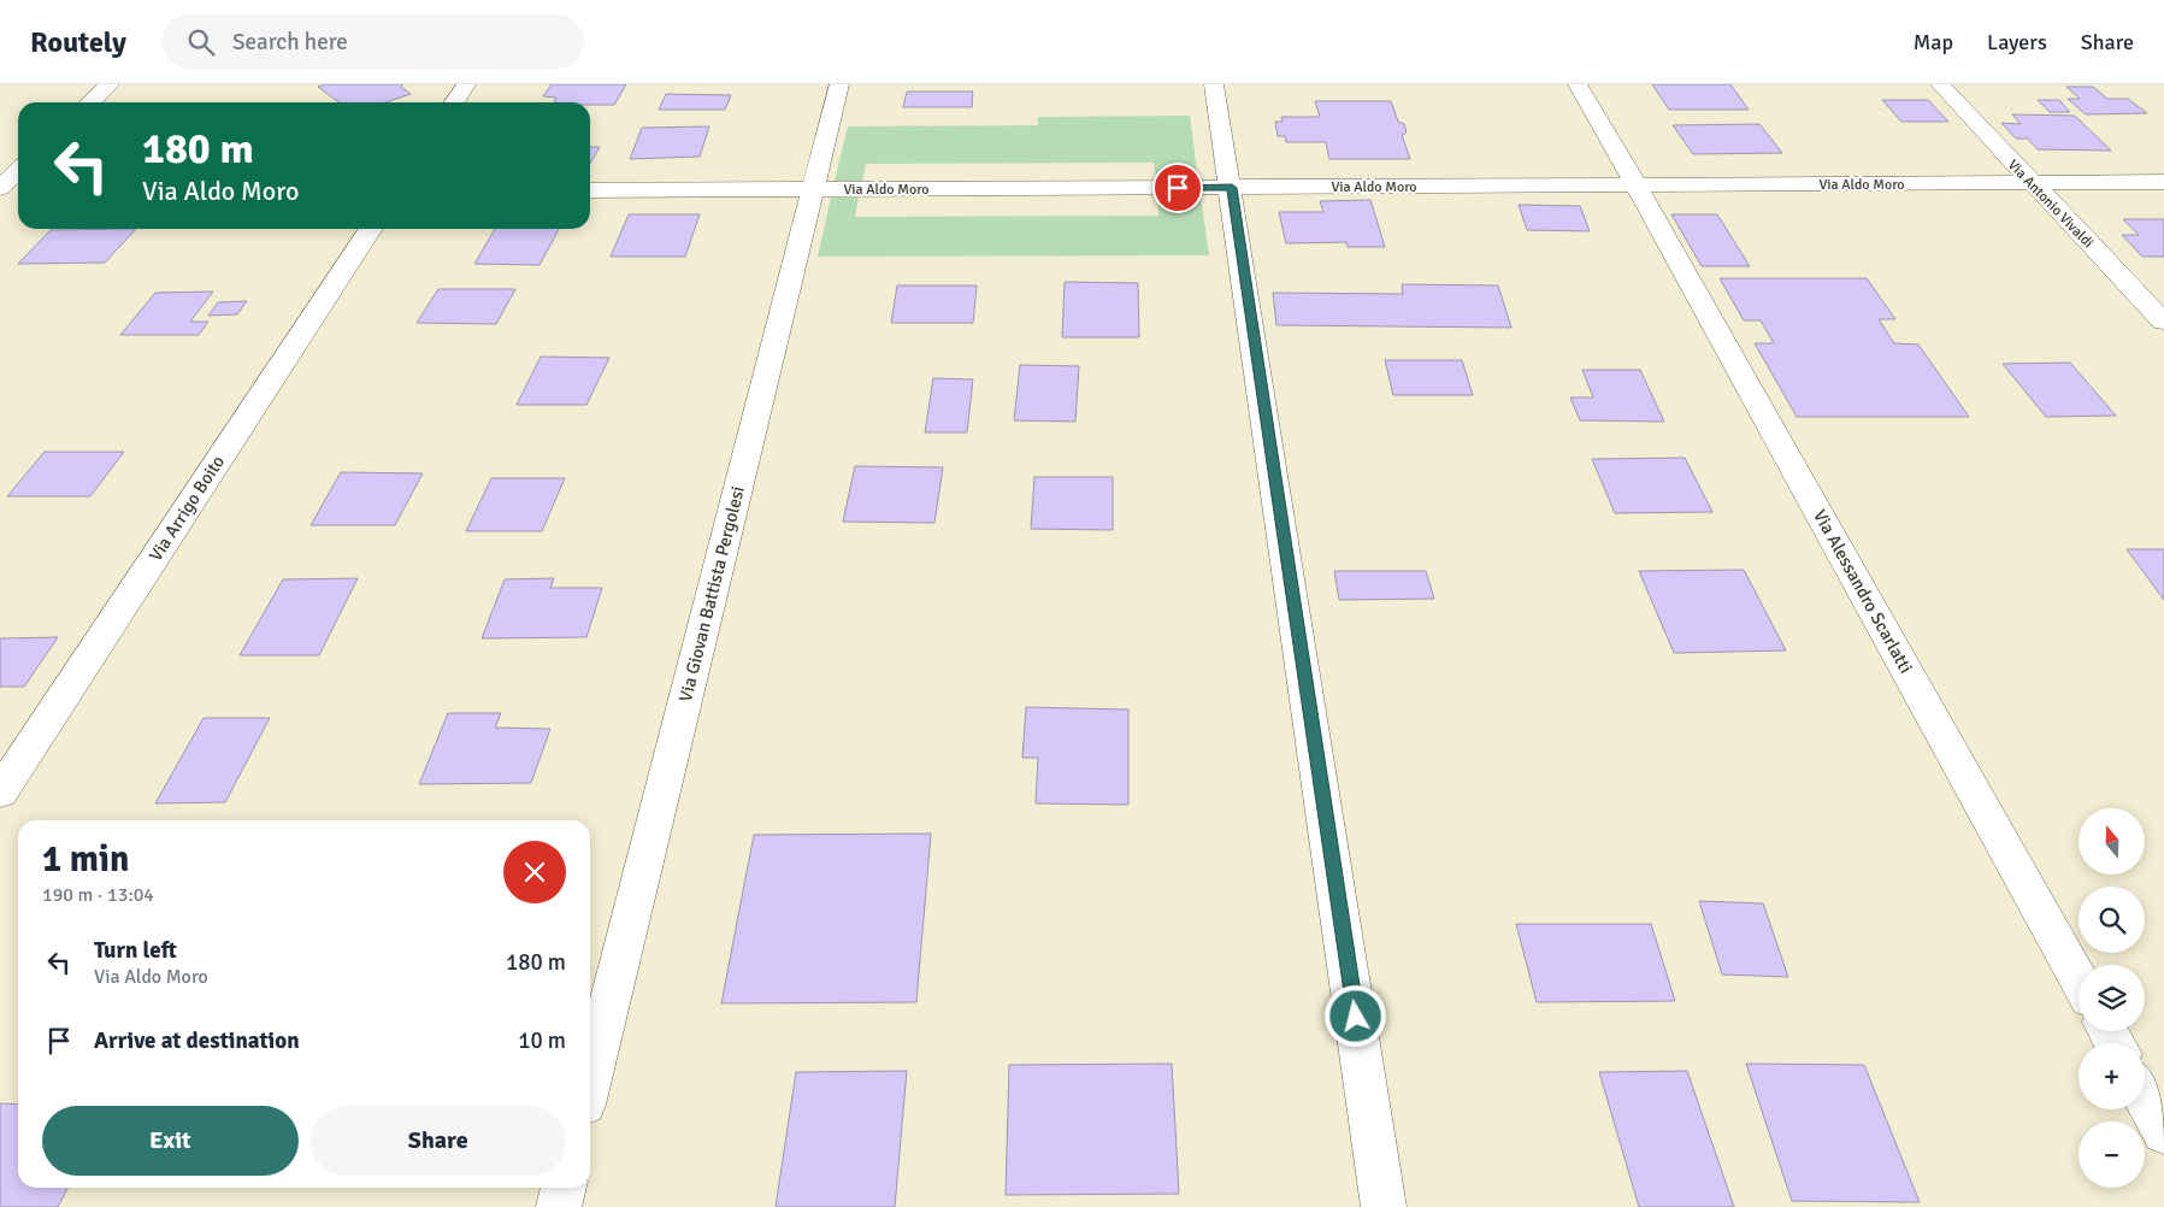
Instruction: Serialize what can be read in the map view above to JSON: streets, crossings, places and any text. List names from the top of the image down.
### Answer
{
  "streets": {
    "street": [
      "Via Aldo Moro",
      "Via Antonio Vivaldi",
      "Via Arrigo Boito",
      "Via Alessandro Scarlatti",
      "Via Giovan Battista Pergolesi"
    ]
  },
  "crossings": [
    ["Via Aldo Moro", "Via Antonio Vivaldi"],
    ["Via Aldo Moro", "Via Alessandro Scarlatti"],
    ["Via Aldo Moro", "Via Giovan Battista Pergolesi"]
  ],
  "north": "top",
  "page": {
    "header": "Routely",
    "search": "Search here",
    "nav": ["Map", "Layers", "Share"],
    "turn": ["180 m", "Via Aldo Moro"],
    "map_buttons": ["+", "−"],
    "heading": ["1 min", "190 m · 13:04"],
    "list": [
      {
        "name": "Turn left",
        "note": "Via Aldo Moro",
        "value": "180 m"
      },
      {
        "name": "Arrive at destination",
        "value": "10 m"
      }
    ],
    "buttons": ["Exit", "Share"]
  }
}
